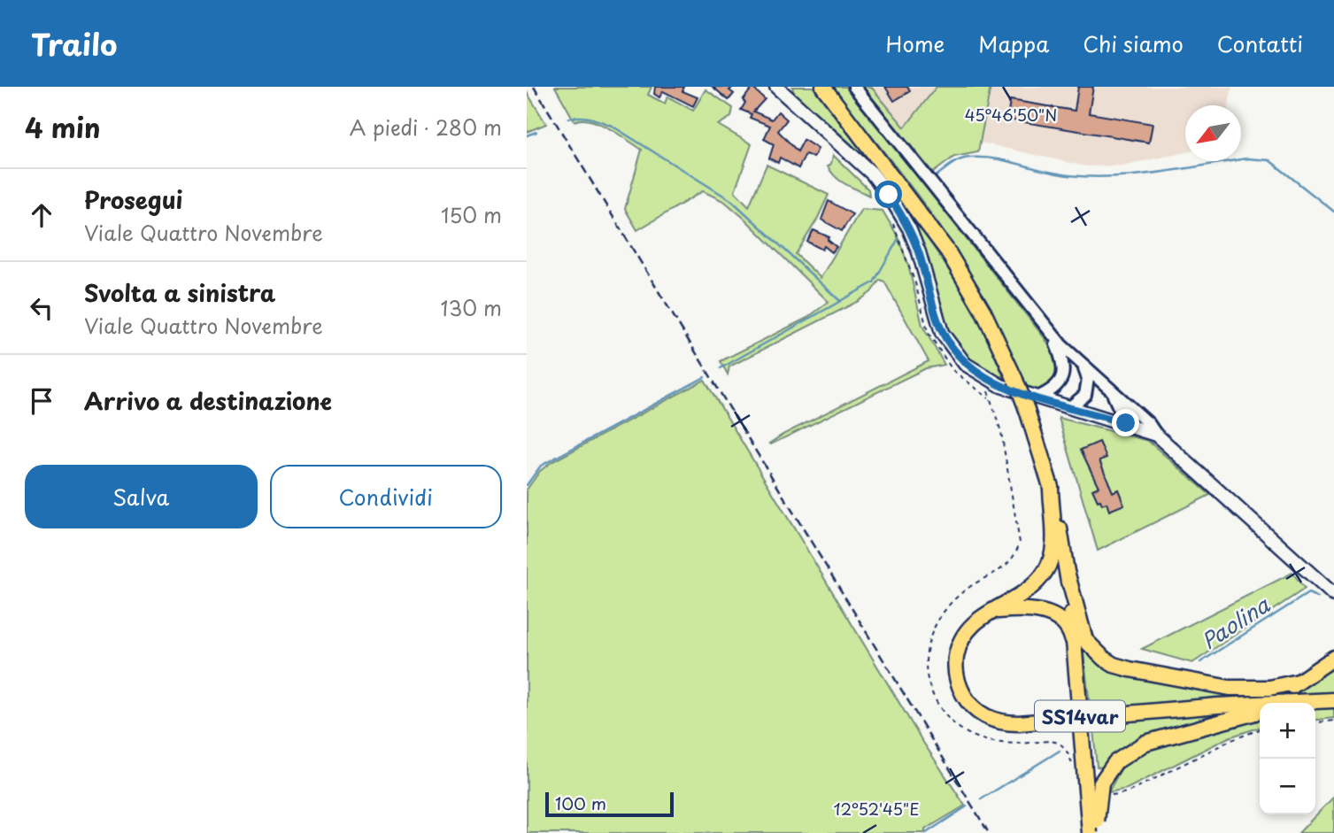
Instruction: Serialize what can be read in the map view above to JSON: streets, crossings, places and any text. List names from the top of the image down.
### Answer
{
  "streets": {
    "main road": ["SS14var"]
  },
  "water": ["Paolina"],
  "scale_bar": "100 m",
  "north": "bottom left",
  "page": {
    "header": "Trailo",
    "nav": [
      "Home",
      "Mappa",
      "Chi siamo",
      "Contatti"
    ],
    "heading": ["4 min", "A piedi · 280 m"],
    "list": [
      ["Prosegui", "Viale Quattro Novembre", "150 m"],
      ["Svolta a sinistra", "Viale Quattro Novembre", "130 m"],
      "Arrivo a destinazione"
    ],
    "buttons": ["Salva", "Condividi"],
    "map_buttons": ["+", "−"],
    "scale": "100 m"
  },
  "coordinates": ["45°46'50\"N", "12°52'45\"E"]
}
